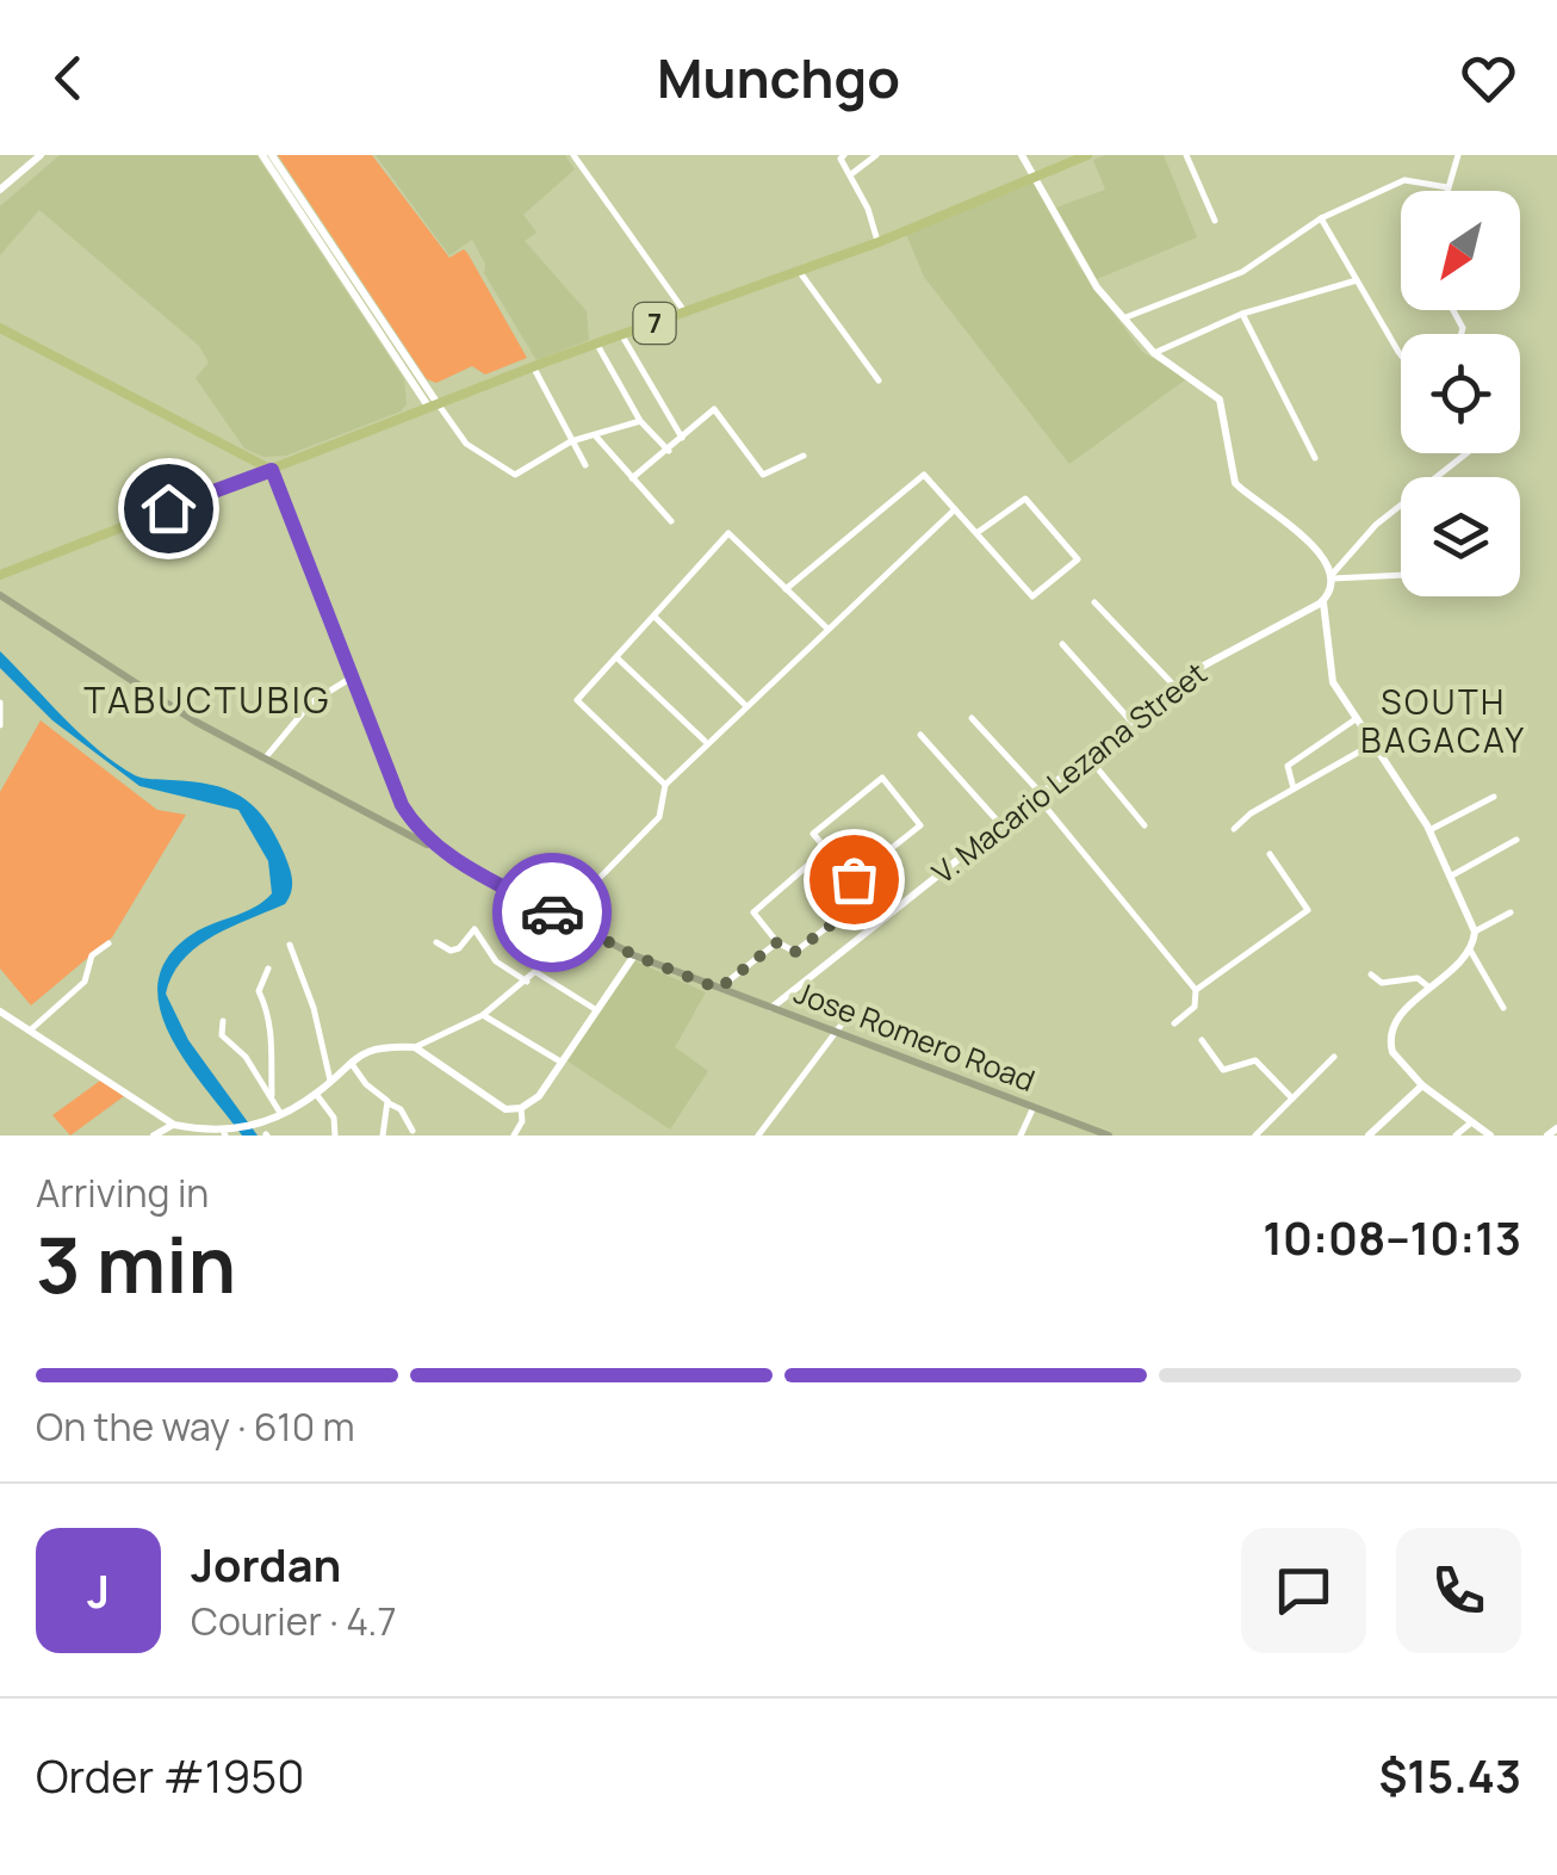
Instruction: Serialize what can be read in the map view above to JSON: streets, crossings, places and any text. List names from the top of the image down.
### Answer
{
  "streets": {
    "main road": ["7", "Jose Romero Road"],
    "street": ["V. Macario Lezana Street"]
  },
  "crossings": [
    ["7", "Jose Romero Road"],
    ["V. Macario Lezana Street", "Jose Romero Road"]
  ],
  "districts": ["TABUCTUBIG", "SOUTH BAGACAY"],
  "north": "bottom left",
  "page": {
    "header": "Munchgo",
    "heading": ["3 min", "Arriving in", "10:08–10:13"],
    "panel": [
      "Jordan",
      "Courier · 4.7",
      "Order #1950",
      "$15.43"
    ],
    "bar": "On the way · 610 m",
    "round": "J"
  }
}
